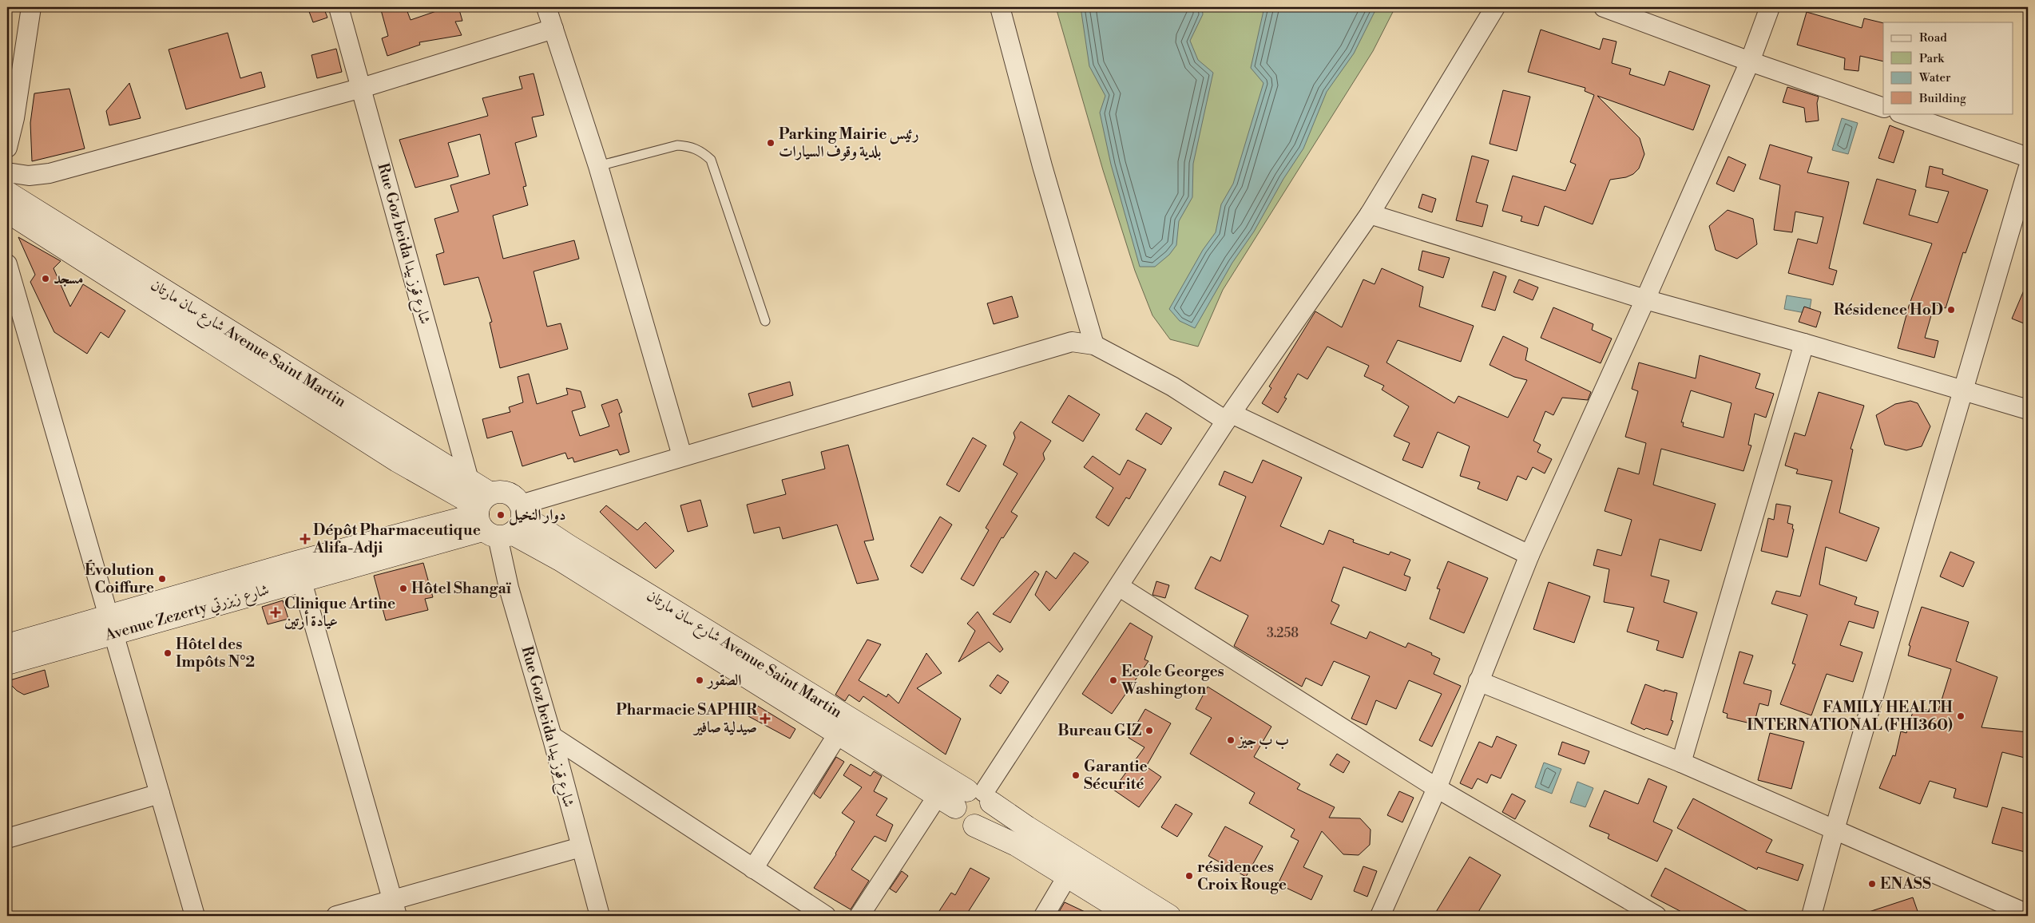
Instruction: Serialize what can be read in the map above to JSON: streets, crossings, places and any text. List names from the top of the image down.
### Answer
{
  "streets": {
    "main road": ["شارع سان مارتان Avenue Saint Martin", "Avenue Zezerty شارع زيزرتي"],
    "street": ["Rue Goz beida شارع قوز بيدا"]
  },
  "crossings": [
    ["Rue Goz beida شارع قوز بيدا", "شارع سان مارتان Avenue Saint Martin"],
    ["Rue Goz beida شارع قوز بيدا", "Avenue Zezerty شارع زيزرتي"],
    ["شارع سان مارتان Avenue Saint Martin", "Avenue Zezerty شارع زيزرتي"]
  ],
  "places": {
    "other": [
      "Parking Mairie رئيس بلدية وقوف السيارات",
      "مسجد",
      "Résidence HoD",
      "دوار النخيل",
      "Évolution Coiffure",
      "Hôtel Shangaï",
      "Hôtel des Impôts N°2",
      "الصقور",
      "Ecole Georges Washington",
      "FAMILY HEALTH INTERNATIONAL (FHI360)",
      "Bureau GIZ",
      "ب ب جيز",
      "Garantie Sécurité",
      "résidences Croix Rouge",
      "ENASS"
    ],
    "health": ["Dépôt Pharmaceutique Alifa-Adji", "Clinique Artine عيادة أرتين", "Pharmacie SAPHIR صيدلية صافير"]
  },
  "house_numbers": ["3.258"],
  "legend": [
    "Road",
    "Park",
    "Water",
    "Building"
  ]
}
